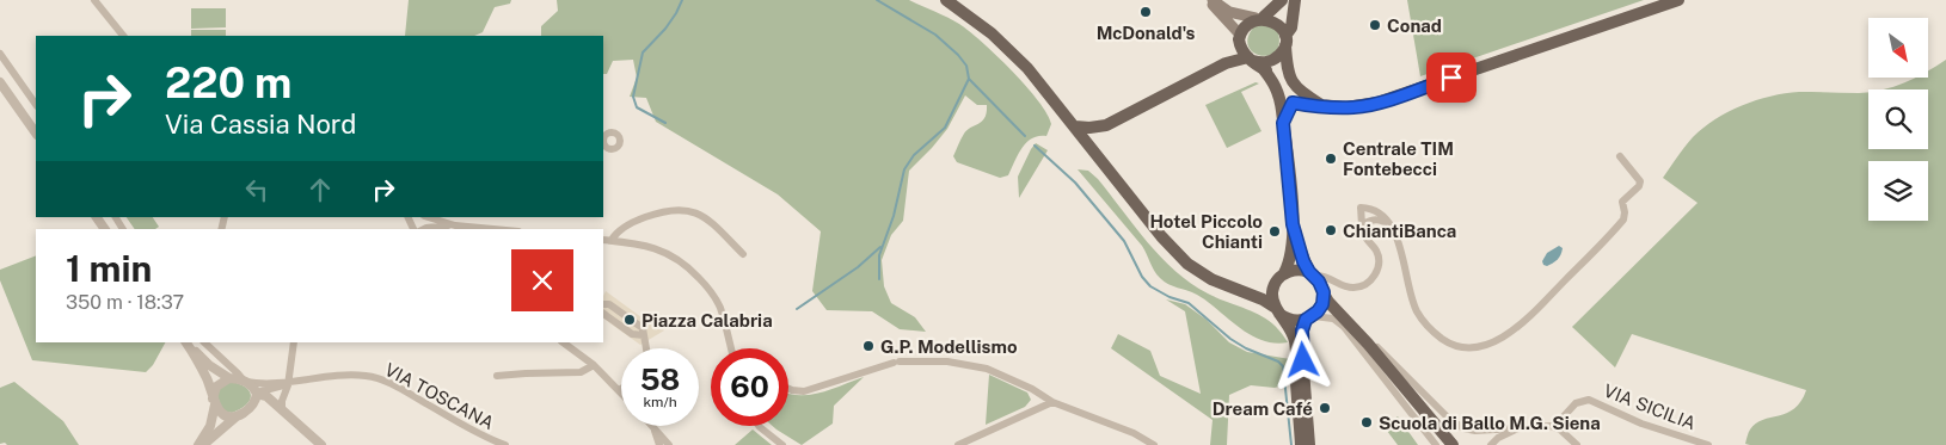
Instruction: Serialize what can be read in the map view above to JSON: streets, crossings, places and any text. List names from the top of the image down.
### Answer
{
  "streets": {
    "street": ["VIA TOSCANA", "VIA SICILIA"]
  },
  "places": [
    "McDonald's",
    "Conad",
    "Centrale TIM Fontebecci",
    "ChiantiBanca",
    "Hotel Piccolo Chianti",
    "Piazza Calabria",
    "G.P. Modellismo",
    "Dream Café",
    "Scuola di Ballo M.G. Siena"
  ],
  "north": "bottom right",
  "page": {
    "turn": ["220 m", "Via Cassia Nord"],
    "heading": ["1 min", "350 m · 18:37"],
    "speed": "58 km/h",
    "limit": "60"
  }
}
